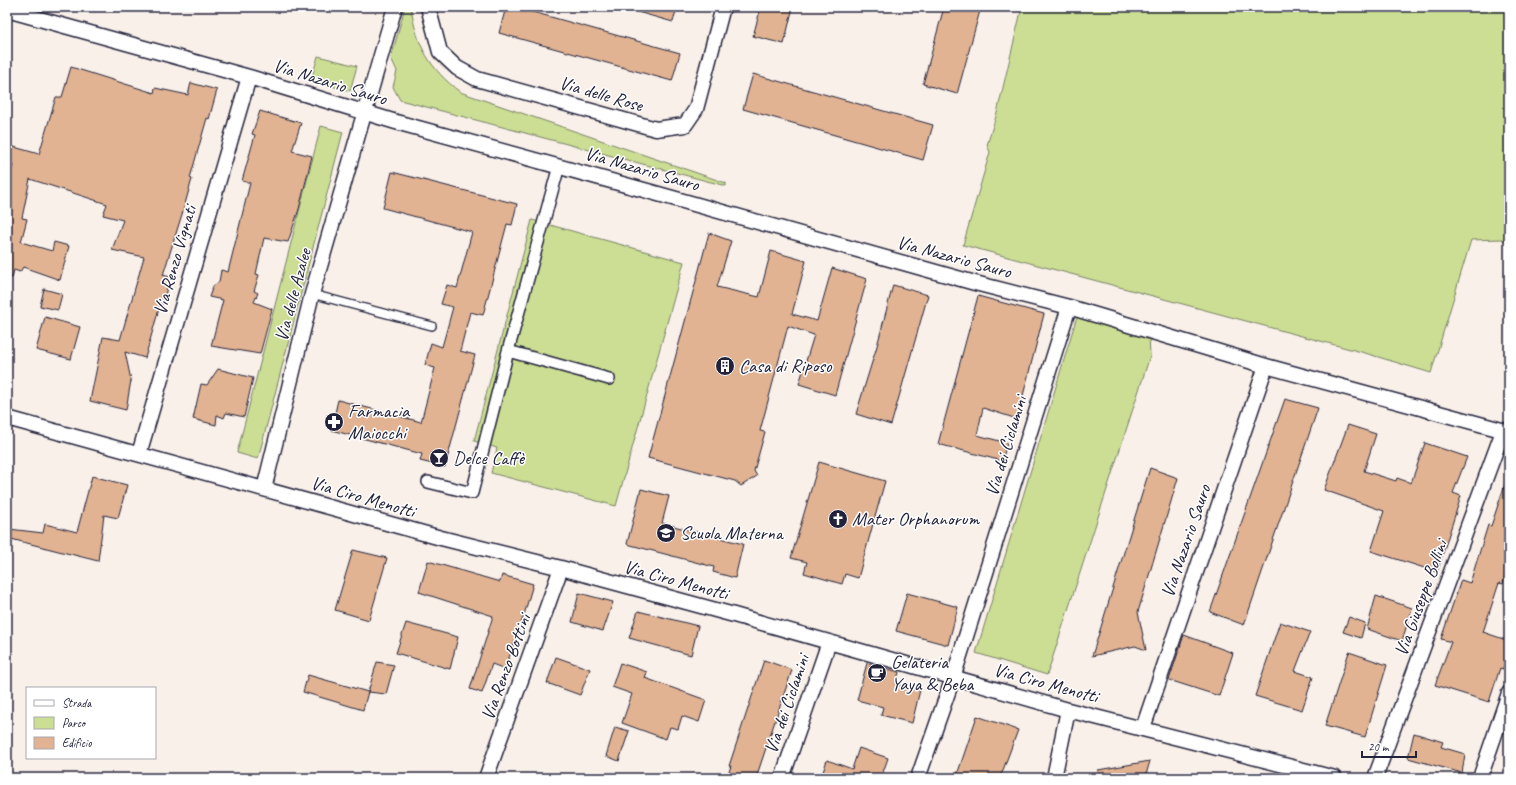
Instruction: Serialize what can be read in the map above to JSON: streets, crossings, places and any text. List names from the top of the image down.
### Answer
{
  "streets": {
    "street": [
      "Via Nazario Sauro",
      "Via delle Rose",
      "Via Renzo Vignati",
      "Via delle Azalee",
      "Via dei Ciclamini",
      "Via Ciro Menotti",
      "Via Giuseppe Bollini",
      "Via Renzo Bottini"
    ]
  },
  "crossings": [
    ["Via Nazario Sauro", "Via Renzo Vignati"],
    ["Via Nazario Sauro", "Via delle Azalee"],
    ["Via Nazario Sauro", "Via dei Ciclamini"],
    ["Via Nazario Sauro", "Via Ciro Menotti"],
    ["Via Nazario Sauro", "Via Giuseppe Bollini"],
    ["Via Renzo Vignati", "Via Ciro Menotti"],
    ["Via delle Azalee", "Via Ciro Menotti"],
    ["Via dei Ciclamini", "Via Ciro Menotti"],
    ["Via Ciro Menotti", "Via Renzo Bottini"]
  ],
  "places": {
    "building": ["Casa di Riposo"],
    "pharmacy": ["Farmacia Maiocchi"],
    "bar": ["Delce Caffè"],
    "church": ["Mater Orphanorum"],
    "school or university": ["Scuola Materna"],
    "cafe": ["Gelateria Yaya & Beba"]
  },
  "legend": ["Strada", "Parco", "Edificio"],
  "scale_bar": "20 m"
}
